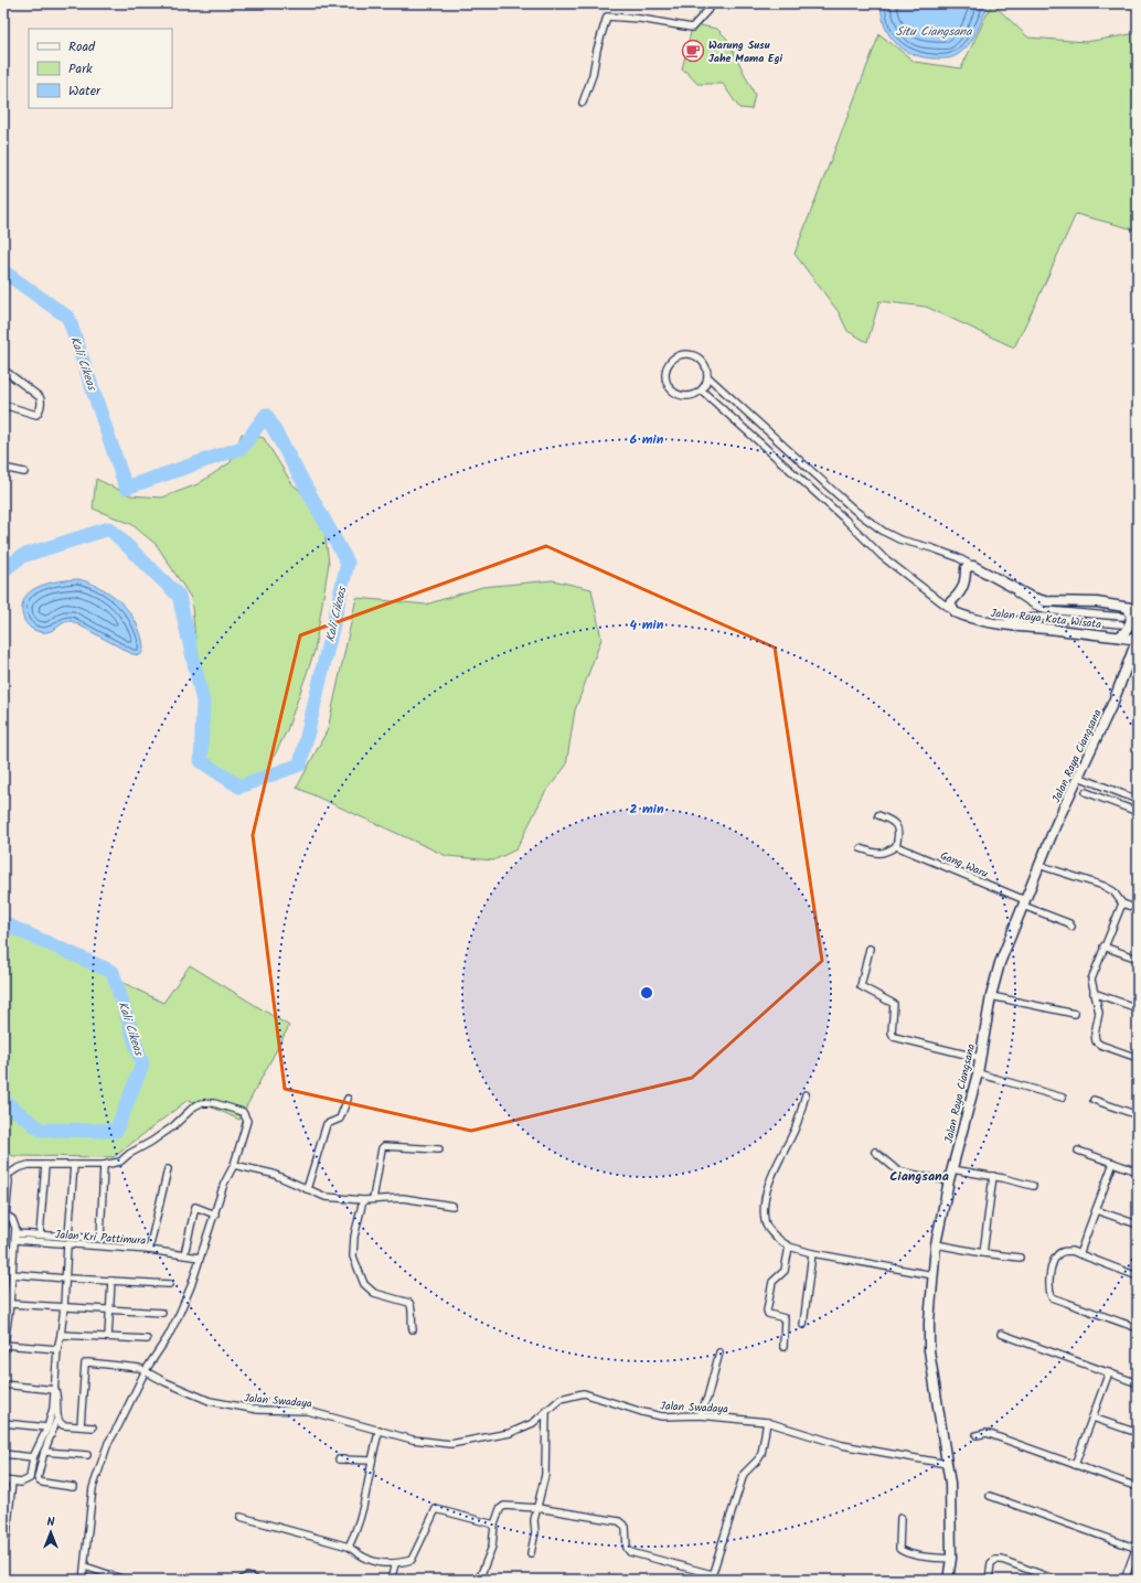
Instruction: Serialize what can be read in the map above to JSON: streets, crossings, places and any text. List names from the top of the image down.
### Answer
{
  "streets": {
    "main road": ["Jalan Raya Kota Wisata", "Jalan Raya Ciangsana"],
    "street": ["Gang Waru", "Jalan Kri Pattimura", "Jalan Swadaya"]
  },
  "crossings": [
    ["Jalan Raya Kota Wisata", "Jalan Raya Ciangsana"],
    ["Jalan Raya Ciangsana", "Gang Waru"],
    ["Jalan Raya Ciangsana", "Jalan Swadaya"]
  ],
  "districts": ["Ciangsana"],
  "water": ["Situ Ciangsana", "Kali Cikeas"],
  "places": {
    "cafe": ["Warung Susu Jahe Mama Egi"]
  },
  "legend": ["Road", "Park", "Water"],
  "north": "top",
  "rings": ["6 min", "4 min", "2 min"]
}
